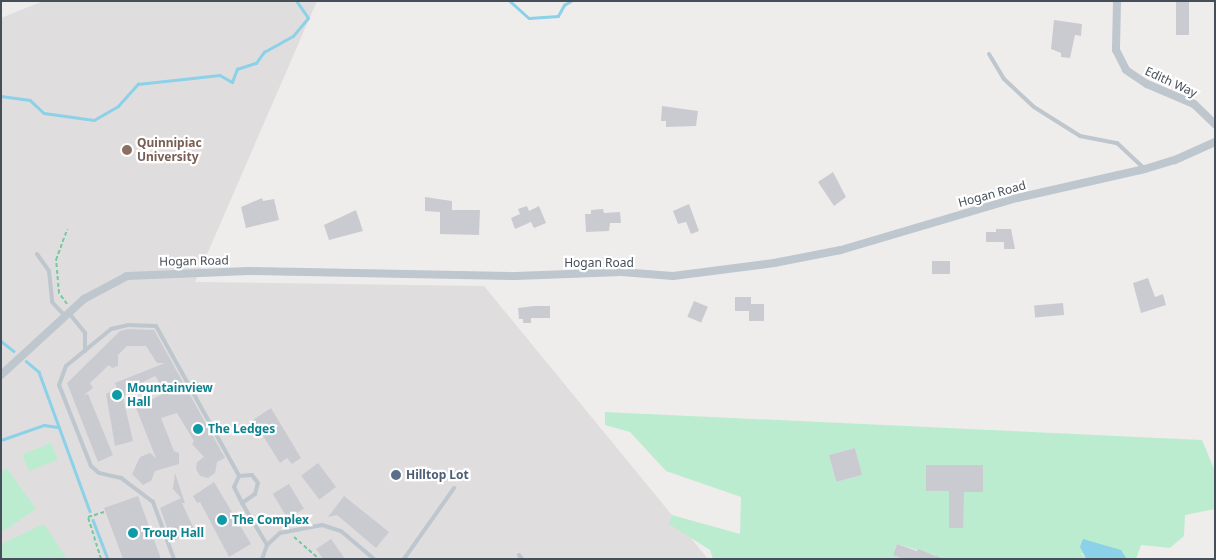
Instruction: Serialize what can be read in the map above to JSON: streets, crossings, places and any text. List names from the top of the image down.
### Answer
{
  "streets": {
    "street": ["Edith Way", "Hogan Road"]
  },
  "places": [
    "Quinnipiac University",
    "Mountainview Hall",
    "The Ledges",
    "Hilltop Lot",
    "The Complex",
    "Troup Hall"
  ]
}
